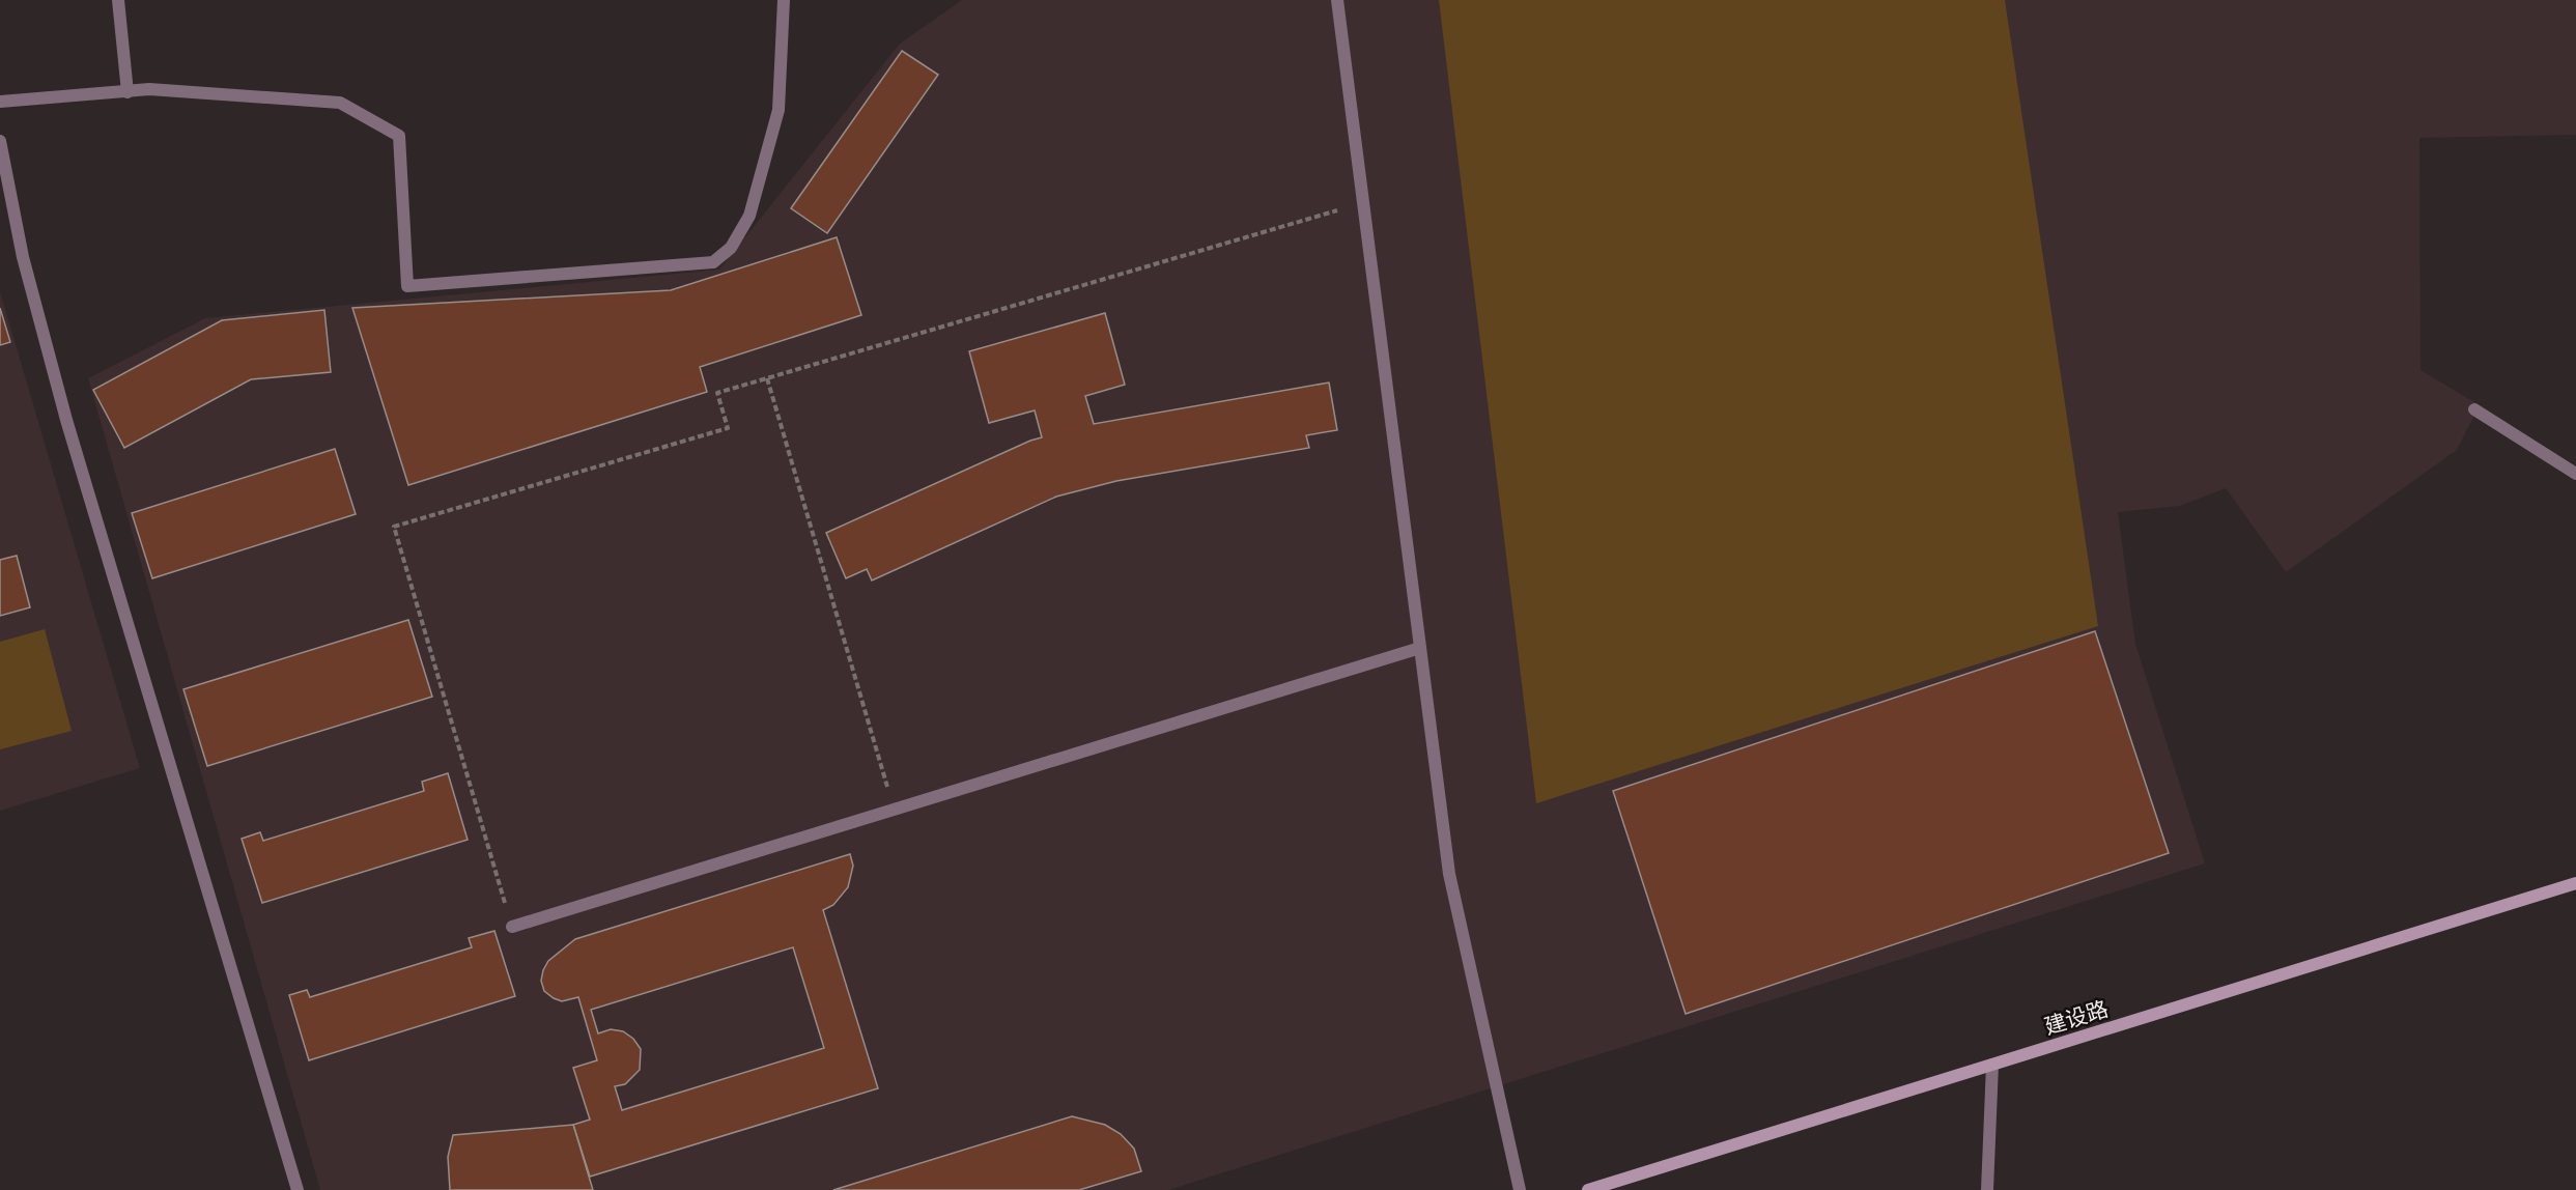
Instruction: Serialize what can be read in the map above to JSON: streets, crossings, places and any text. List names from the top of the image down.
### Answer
{
  "streets": {
    "street": ["建设路"]
  }
}
